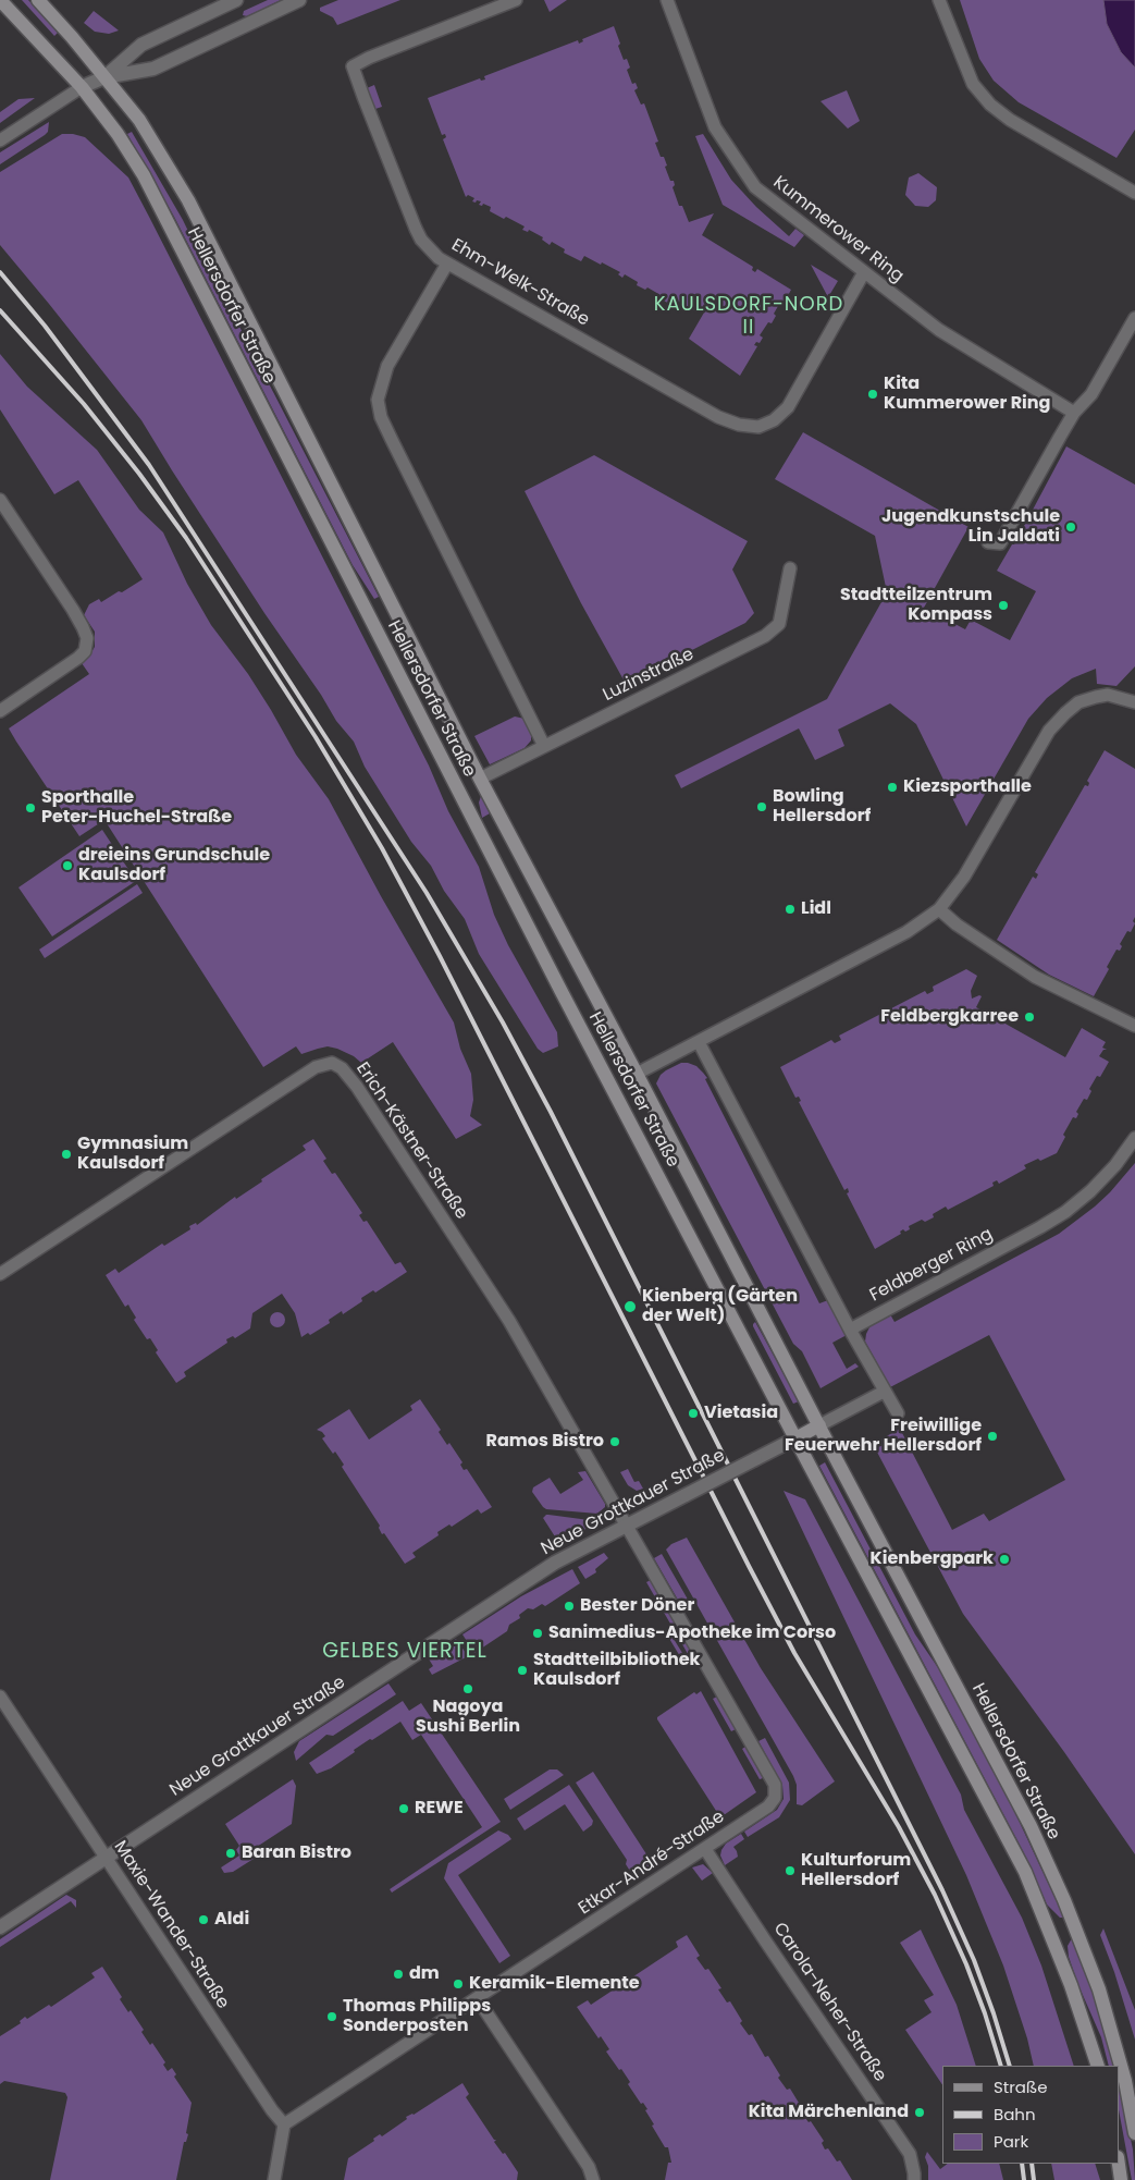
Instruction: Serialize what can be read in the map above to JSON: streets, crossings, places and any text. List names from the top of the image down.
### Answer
{
  "streets": {
    "main road": ["Hellersdorfer Straße"],
    "street": [
      "Kummerower Ring",
      "Ehm-Welk-Straße",
      "Luzinstraße",
      "Erich-Kästner-Straße",
      "Feldberger Ring",
      "Neue Grottkauer Straße",
      "Etkar-André-Straße",
      "Maxie-Wander-Straße",
      "Carola-Neher-Straße"
    ]
  },
  "crossings": [
    ["Kummerower Ring", "Ehm-Welk-Straße"],
    ["Hellersdorfer Straße", "Luzinstraße"],
    ["Hellersdorfer Straße", "Neue Grottkauer Straße"],
    ["Erich-Kästner-Straße", "Neue Grottkauer Straße"],
    ["Erich-Kästner-Straße", "Etkar-André-Straße"],
    ["Neue Grottkauer Straße", "Etkar-André-Straße"],
    ["Neue Grottkauer Straße", "Maxie-Wander-Straße"],
    ["Etkar-André-Straße", "Maxie-Wander-Straße"],
    ["Etkar-André-Straße", "Carola-Neher-Straße"]
  ],
  "districts": ["KAULSDORF-NORD II", "GELBES VIERTEL"],
  "places": [
    "Kita Kummerower Ring",
    "Jugendkunstschule Lin Jaldati",
    "Stadtteilzentrum Kompass",
    "Kiezsporthalle",
    "Bowling Hellersdorf",
    "Sporthalle Peter-Huchel-Straße",
    "dreieins Grundschule Kaulsdorf",
    "Lidl",
    "Feldbergkarree",
    "Gymnasium Kaulsdorf",
    "Kienberg (Gärten der Welt)",
    "Vietasia",
    "Freiwillige Feuerwehr Hellersdorf",
    "Ramos Bistro",
    "Kienbergpark",
    "Bester Döner",
    "Sanimedius-Apotheke im Corso",
    "Stadtteilbibliothek Kaulsdorf",
    "Nagoya Sushi Berlin",
    "REWE",
    "Baran Bistro",
    "Kulturforum Hellersdorf",
    "Aldi",
    "dm",
    "Keramik-Elemente",
    "Thomas Philipps Sonderposten",
    "Kita Märchenland"
  ],
  "legend": ["Straße", "Bahn", "Park"]
}
